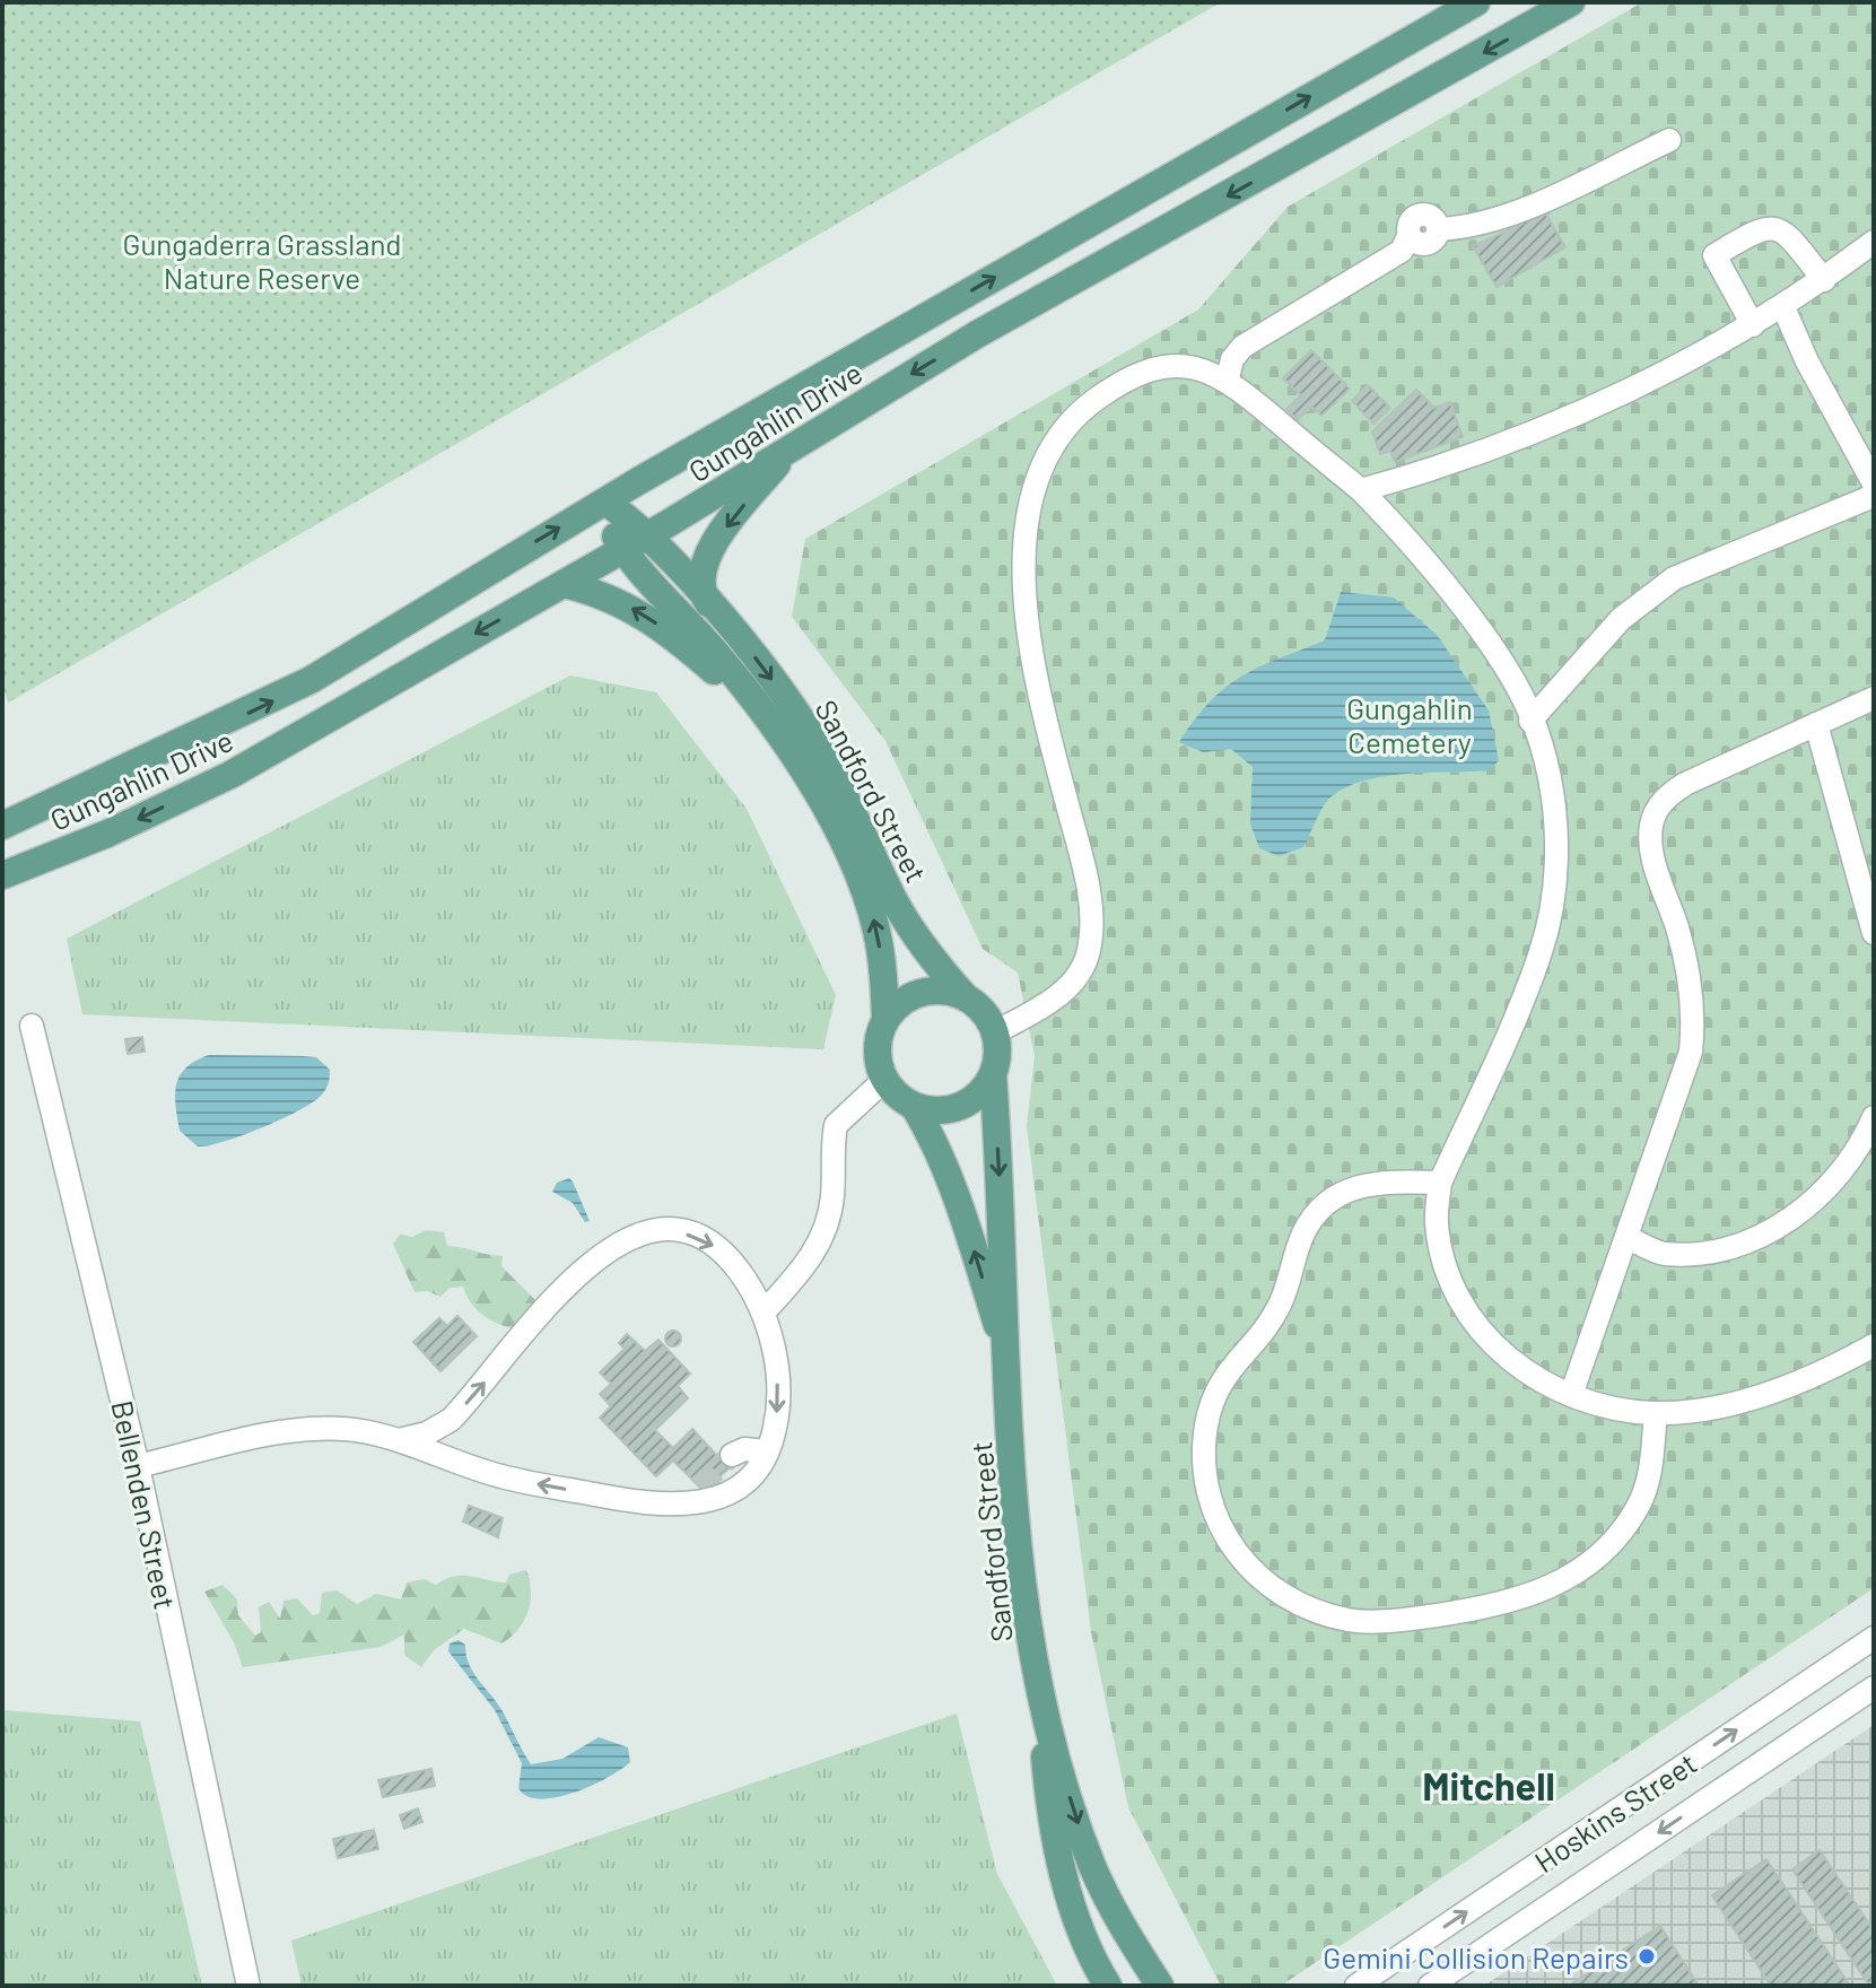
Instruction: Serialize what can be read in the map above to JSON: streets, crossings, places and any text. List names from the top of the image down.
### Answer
{
  "streets": {
    "main road": ["Gungahlin Drive", "Sandford Street"],
    "street": ["Bellenden Street", "Hoskins Street"]
  },
  "crossings": [
    ["Gungahlin Drive", "Sandford Street"]
  ],
  "districts": ["Mitchell"],
  "parks": ["Gungaderra Grassland Nature Reserve", "Gungahlin Cemetery"],
  "places": ["Gemini Collision Repairs"]
}
